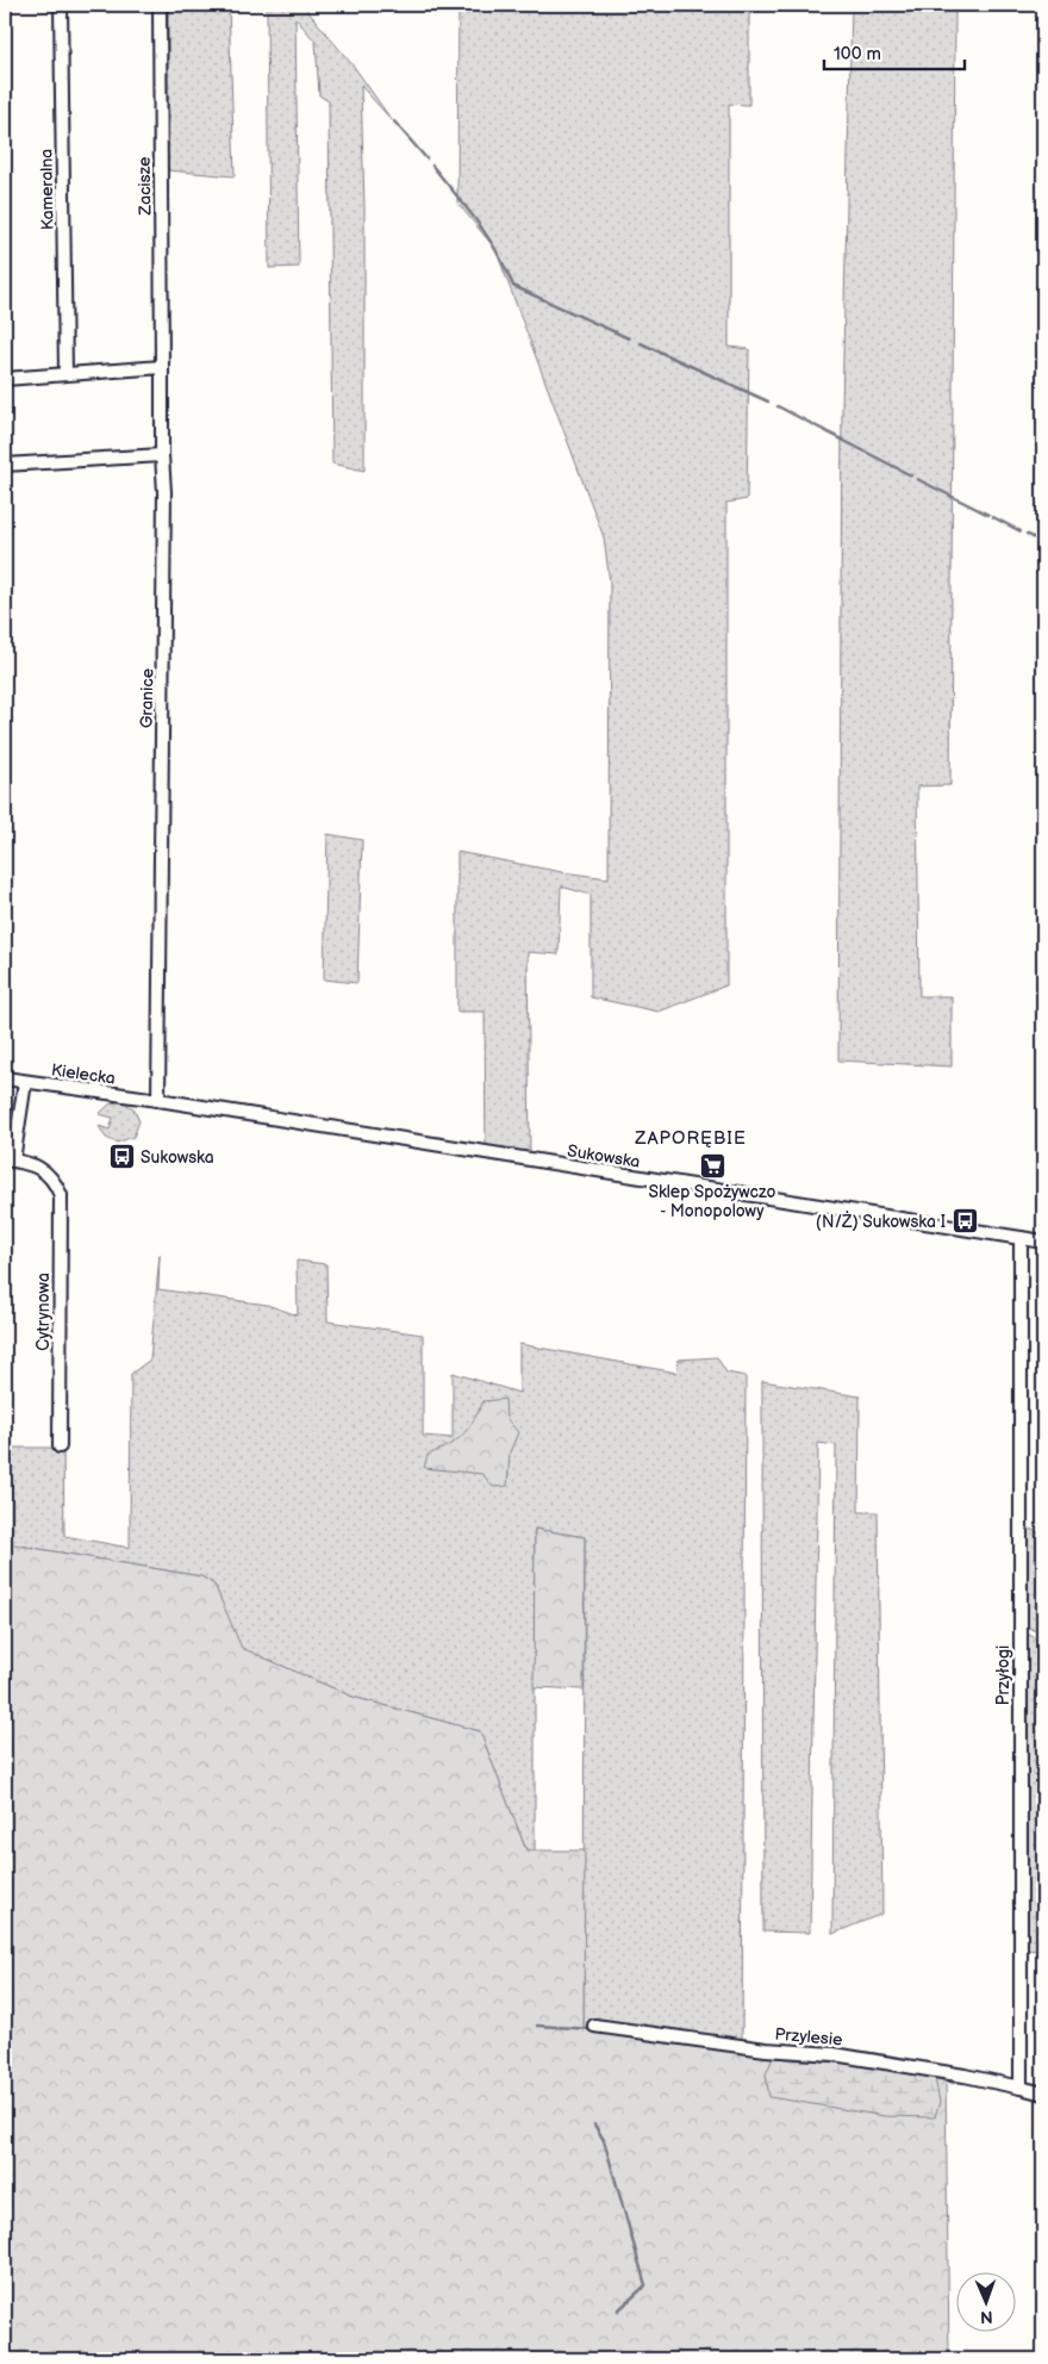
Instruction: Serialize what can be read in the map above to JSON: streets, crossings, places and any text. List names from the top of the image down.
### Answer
{
  "streets": {
    "street": [
      "Zacisze",
      "Kameralna",
      "Granice",
      "Kielecka",
      "Sukowska",
      "Cytrynowa",
      "Przyłogi",
      "Przylesie"
    ]
  },
  "crossings": [
    ["Zacisze", "Granice"],
    ["Granice", "Kielecka"],
    ["Granice", "Sukowska"],
    ["Kielecka", "Sukowska"],
    ["Sukowska", "Przyłogi"],
    ["Przyłogi", "Przylesie"]
  ],
  "districts": ["ZAPORĘBIE"],
  "places": {
    "bus stop": ["Sukowska", "(N/Ż) Sukowska I"],
    "supermarket": ["Sklep Spożywczo - Monopolowy"]
  },
  "scale_bar": "100 m",
  "north": "bottom"
}
